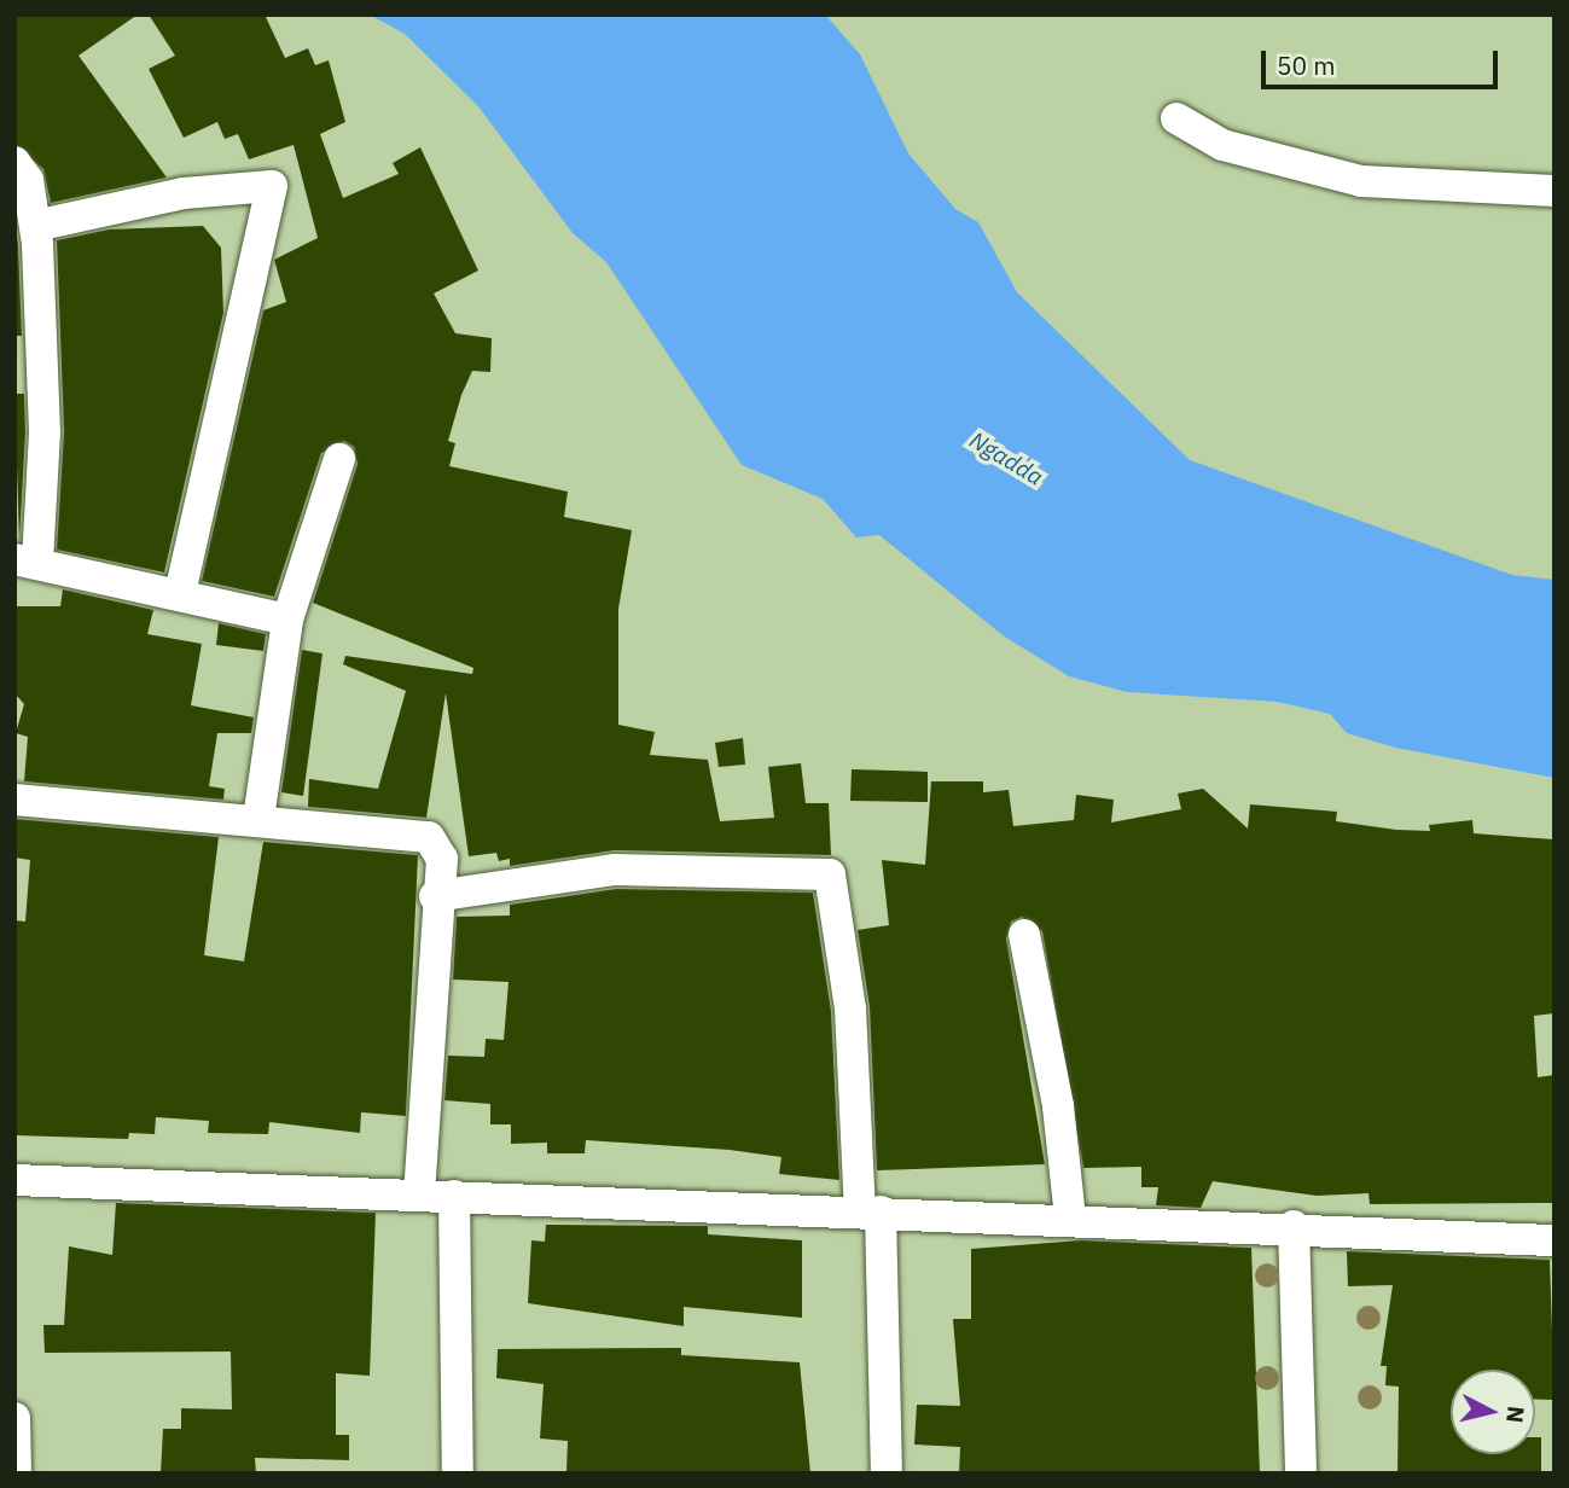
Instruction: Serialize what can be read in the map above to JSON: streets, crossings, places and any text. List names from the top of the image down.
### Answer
{
  "water": ["Ngadda"],
  "scale_bar": "50 m",
  "north": "right"
}
